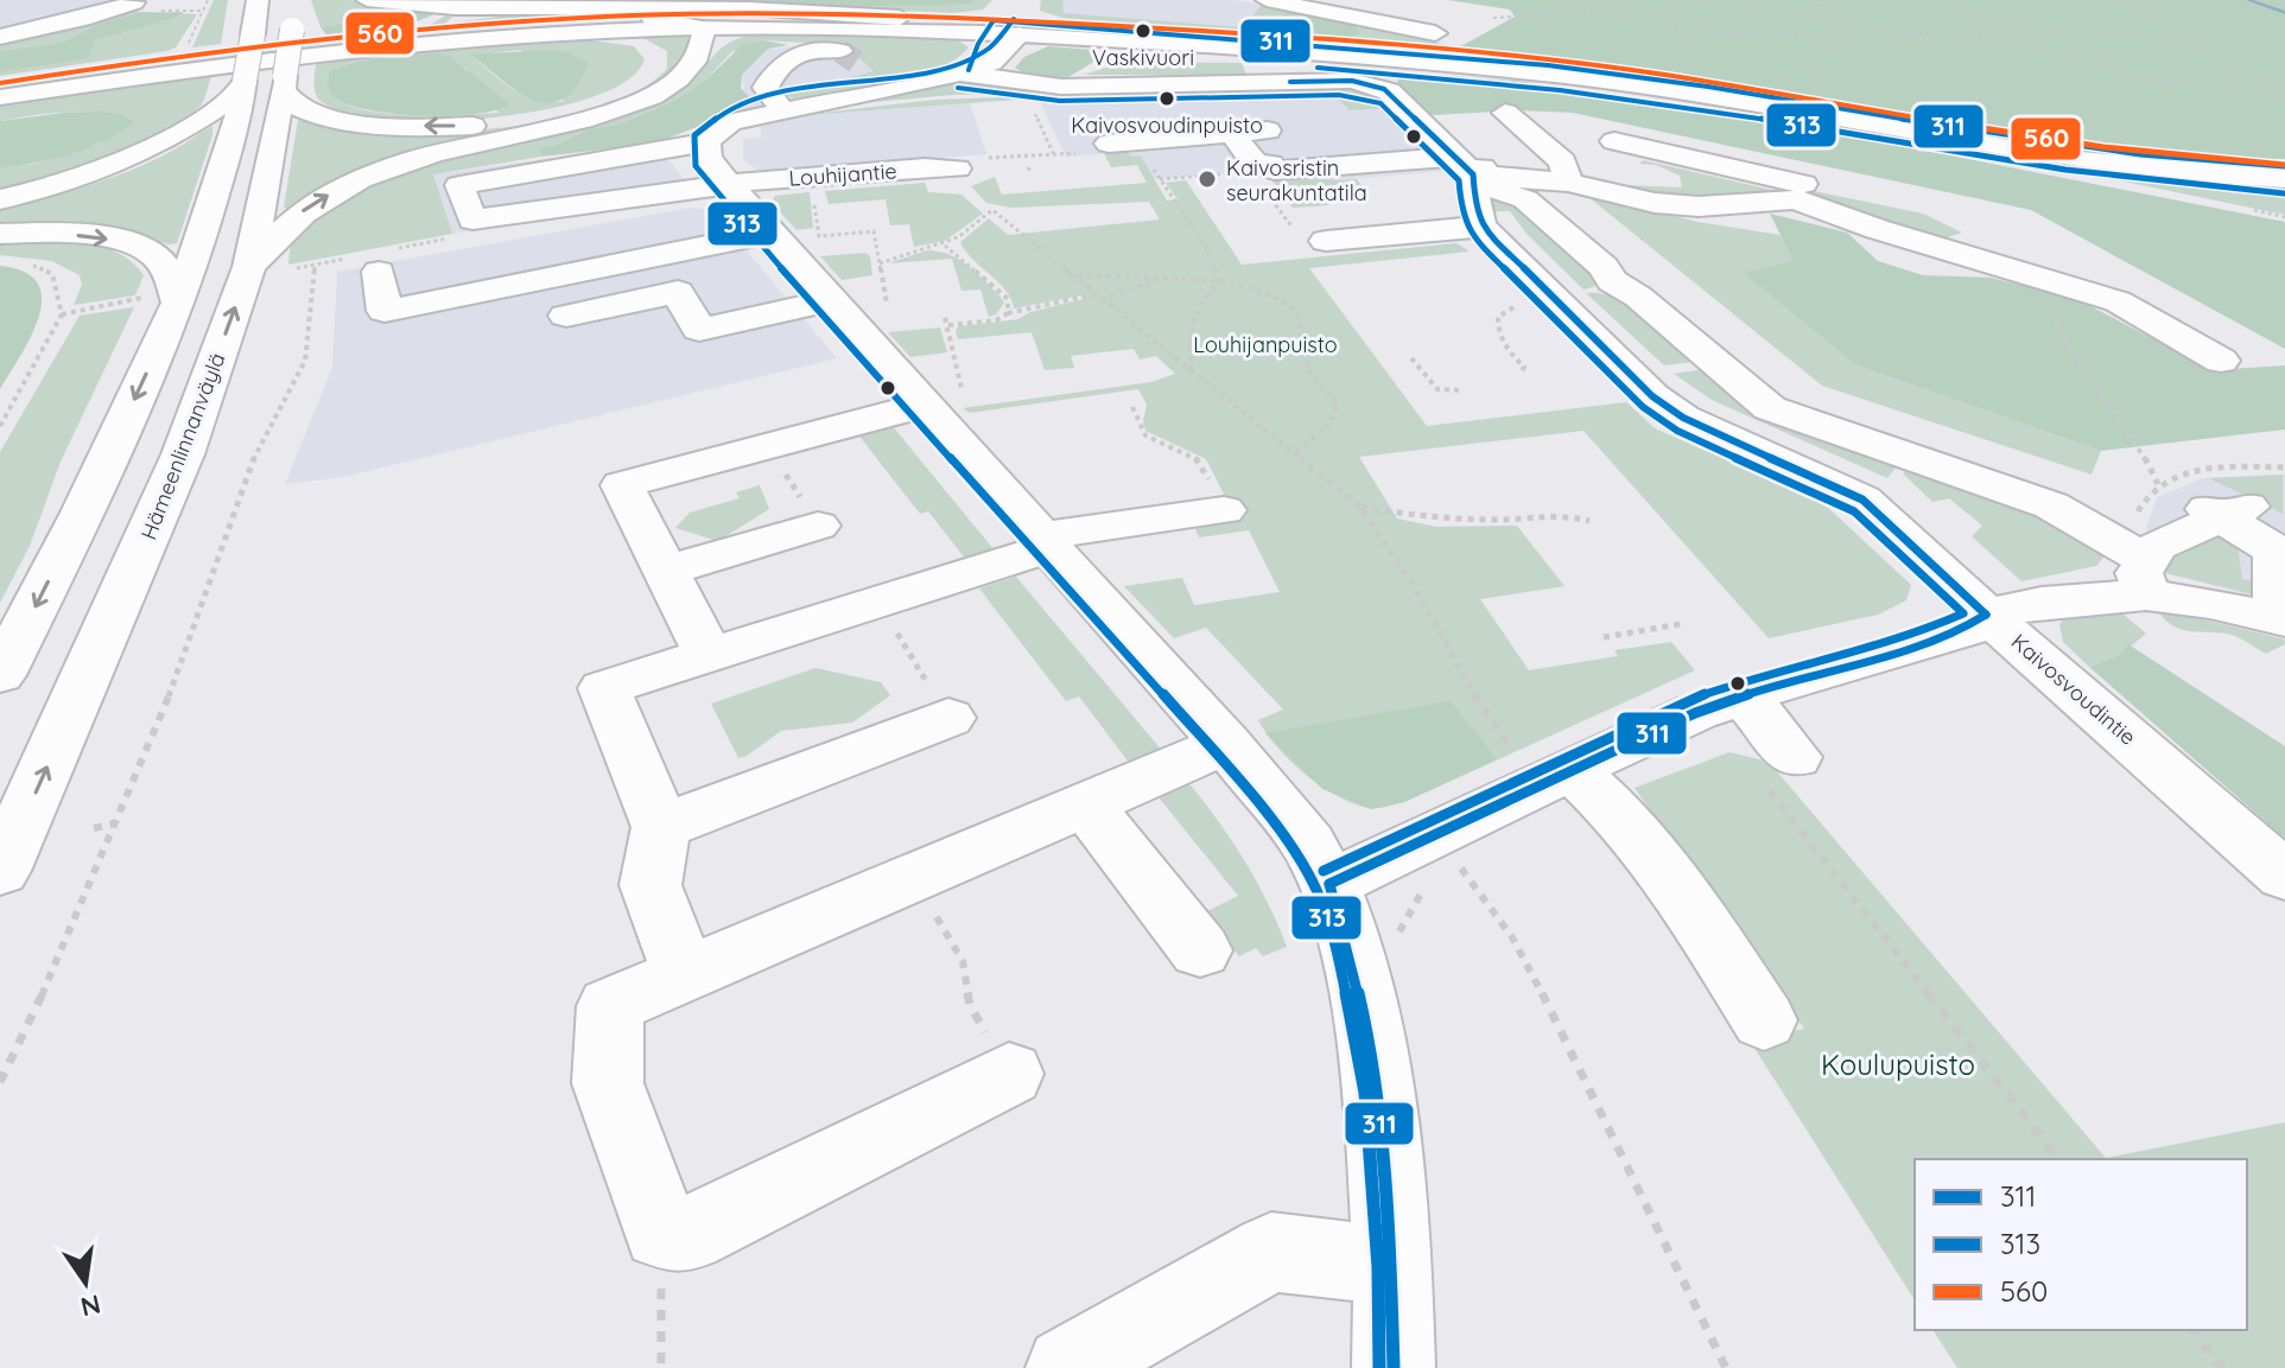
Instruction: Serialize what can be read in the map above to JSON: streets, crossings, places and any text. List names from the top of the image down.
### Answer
{
  "streets": {
    "main road": ["Louhijantie", "Hämeenlinnanväylä", "Kaivosvoudintie"]
  },
  "parks": ["Louhijanpuisto", "Koulupuisto"],
  "places": ["Vaskivuori", "Kaivosvoudinpuisto", "Kaivosristin seurakuntatila"],
  "lines": ["transit line 560", "transit line 313", "transit line 311"],
  "legend": ["311", "313", "560"],
  "north": "bottom"
}
